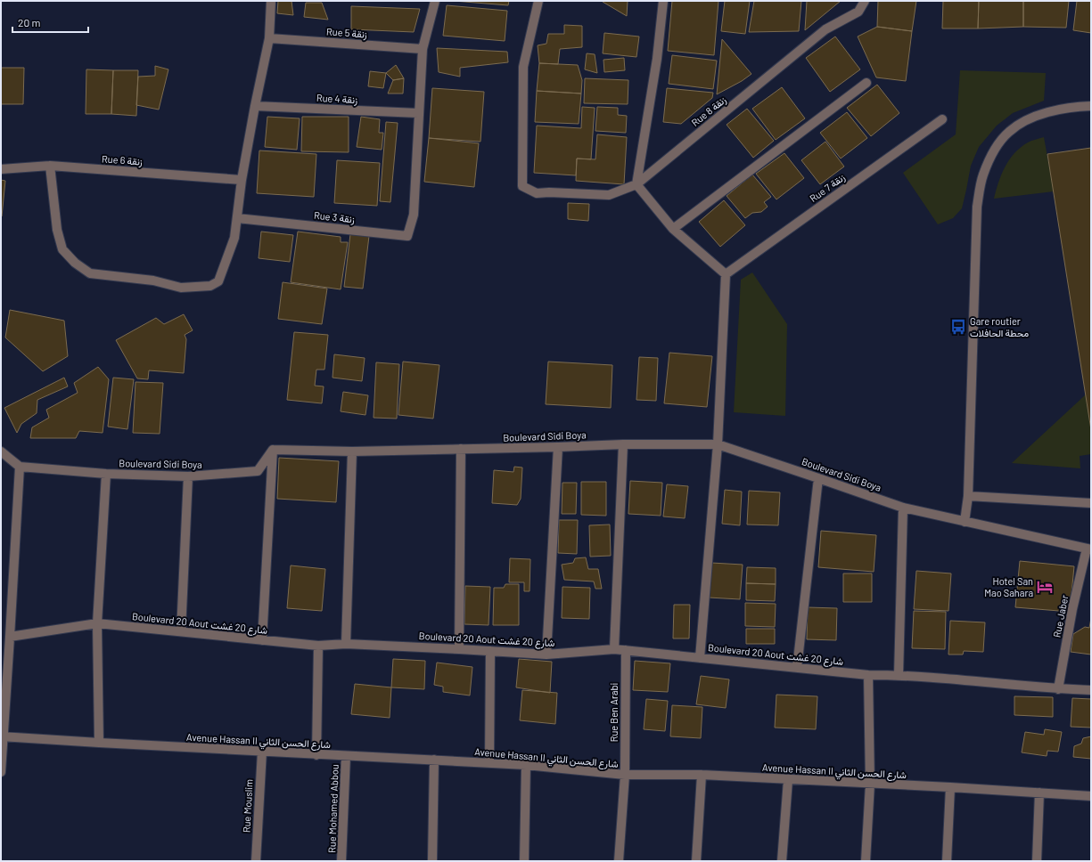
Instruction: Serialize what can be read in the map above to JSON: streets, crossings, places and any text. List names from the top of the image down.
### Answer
{
  "streets": {
    "street": [
      "Rue 5 زنقة",
      "Rue 4 زنقة",
      "Rue 8 زنقة",
      "Rue 6 زنقة",
      "Rue 7 زنقة",
      "Rue 3 زنقة",
      "Boulevard Sidi Boya",
      "Rue Jaber",
      "Boulevard 20 Aout شارع 20 غشت",
      "Rue Ben Arabi",
      "Avenue Hassan II شارع الحسن الثاني",
      "Rue Mouslim",
      "Rue Mohamed Abbou"
    ]
  },
  "crossings": [
    ["Rue 4 زنقة", "Rue 3 زنقة"],
    ["Boulevard Sidi Boya", "Rue Jaber"],
    ["Rue Jaber", "Boulevard 20 Aout شارع 20 غشت"],
    ["Boulevard 20 Aout شارع 20 غشت", "Rue Ben Arabi"],
    ["Rue Ben Arabi", "Avenue Hassan II شارع الحسن الثاني"],
    ["Avenue Hassan II شارع الحسن الثاني", "Rue Mouslim"],
    ["Avenue Hassan II شارع الحسن الثاني", "Rue Mohamed Abbou"]
  ],
  "places": {
    "bus stop": ["Gare routier محطة الحافلات"],
    "hotel": ["Hotel San Mao Sahara"]
  },
  "scale_bar": "20 m"
}
